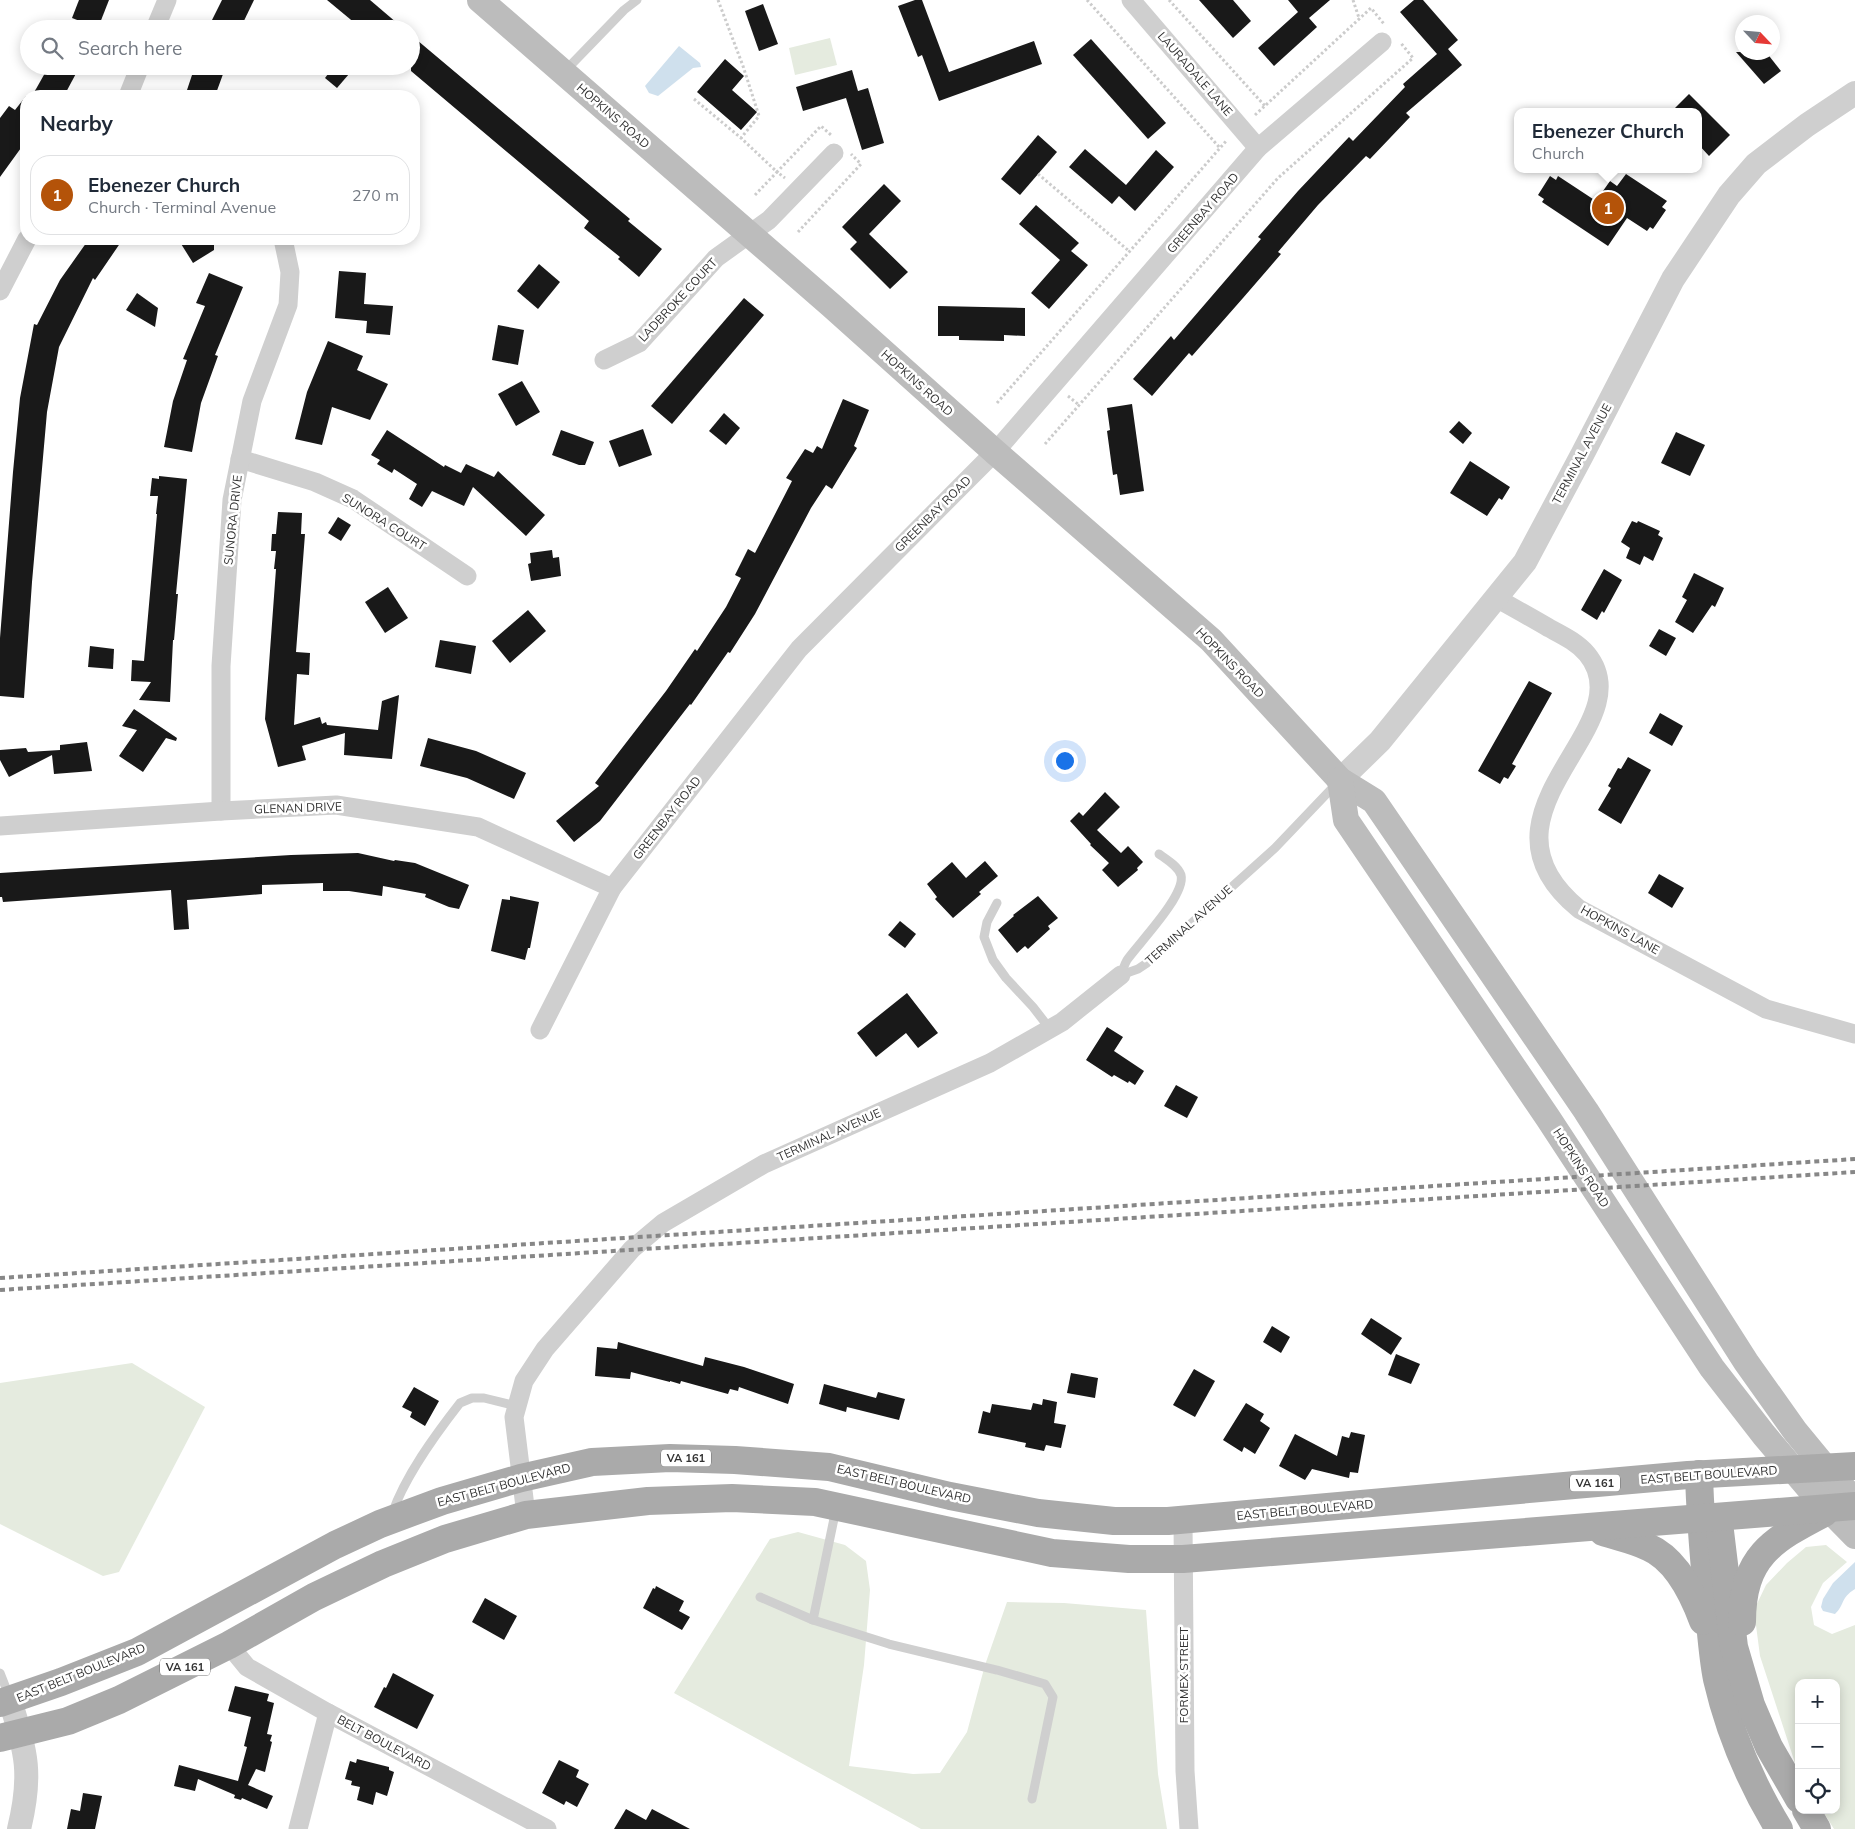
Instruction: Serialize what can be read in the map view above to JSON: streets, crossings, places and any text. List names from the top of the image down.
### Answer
{
  "streets": {
    "main road": ["HOPKINS ROAD", "VA 161", "EAST BELT BOULEVARD"],
    "street": [
      "LAURADALE LANE",
      "GREENBAY ROAD",
      "LADBROKE COURT",
      "TERMINAL AVENUE",
      "SUNORA DRIVE",
      "SUNORA COURT",
      "GLENAN DRIVE",
      "HOPKINS LANE",
      "FORMEX STREET",
      "BELT BOULEVARD"
    ]
  },
  "crossings": [
    ["LAURADALE LANE", "GREENBAY ROAD"],
    ["HOPKINS ROAD", "GREENBAY ROAD"],
    ["HOPKINS ROAD", "LADBROKE COURT"],
    ["HOPKINS ROAD", "TERMINAL AVENUE"],
    ["HOPKINS ROAD", "VA 161"],
    ["GREENBAY ROAD", "GLENAN DRIVE"],
    ["TERMINAL AVENUE", "HOPKINS LANE"],
    ["TERMINAL AVENUE", "VA 161"],
    ["TERMINAL AVENUE", "EAST BELT BOULEVARD"],
    ["SUNORA DRIVE", "SUNORA COURT"],
    ["SUNORA DRIVE", "GLENAN DRIVE"],
    ["VA 161", "FORMEX STREET"],
    ["VA 161", "BELT BOULEVARD"],
    ["EAST BELT BOULEVARD", "FORMEX STREET"]
  ],
  "north": "bottom right",
  "page": {
    "search": "Search here",
    "heading": "Nearby",
    "popup": ["Ebenezer Church", "Church"],
    "list": [
      {
        "mark": "1",
        "name": "Ebenezer Church",
        "note": "Church · Terminal Avenue",
        "value": "270 m"
      }
    ],
    "pins": "1",
    "map_buttons": ["+", "−"]
  }
}
